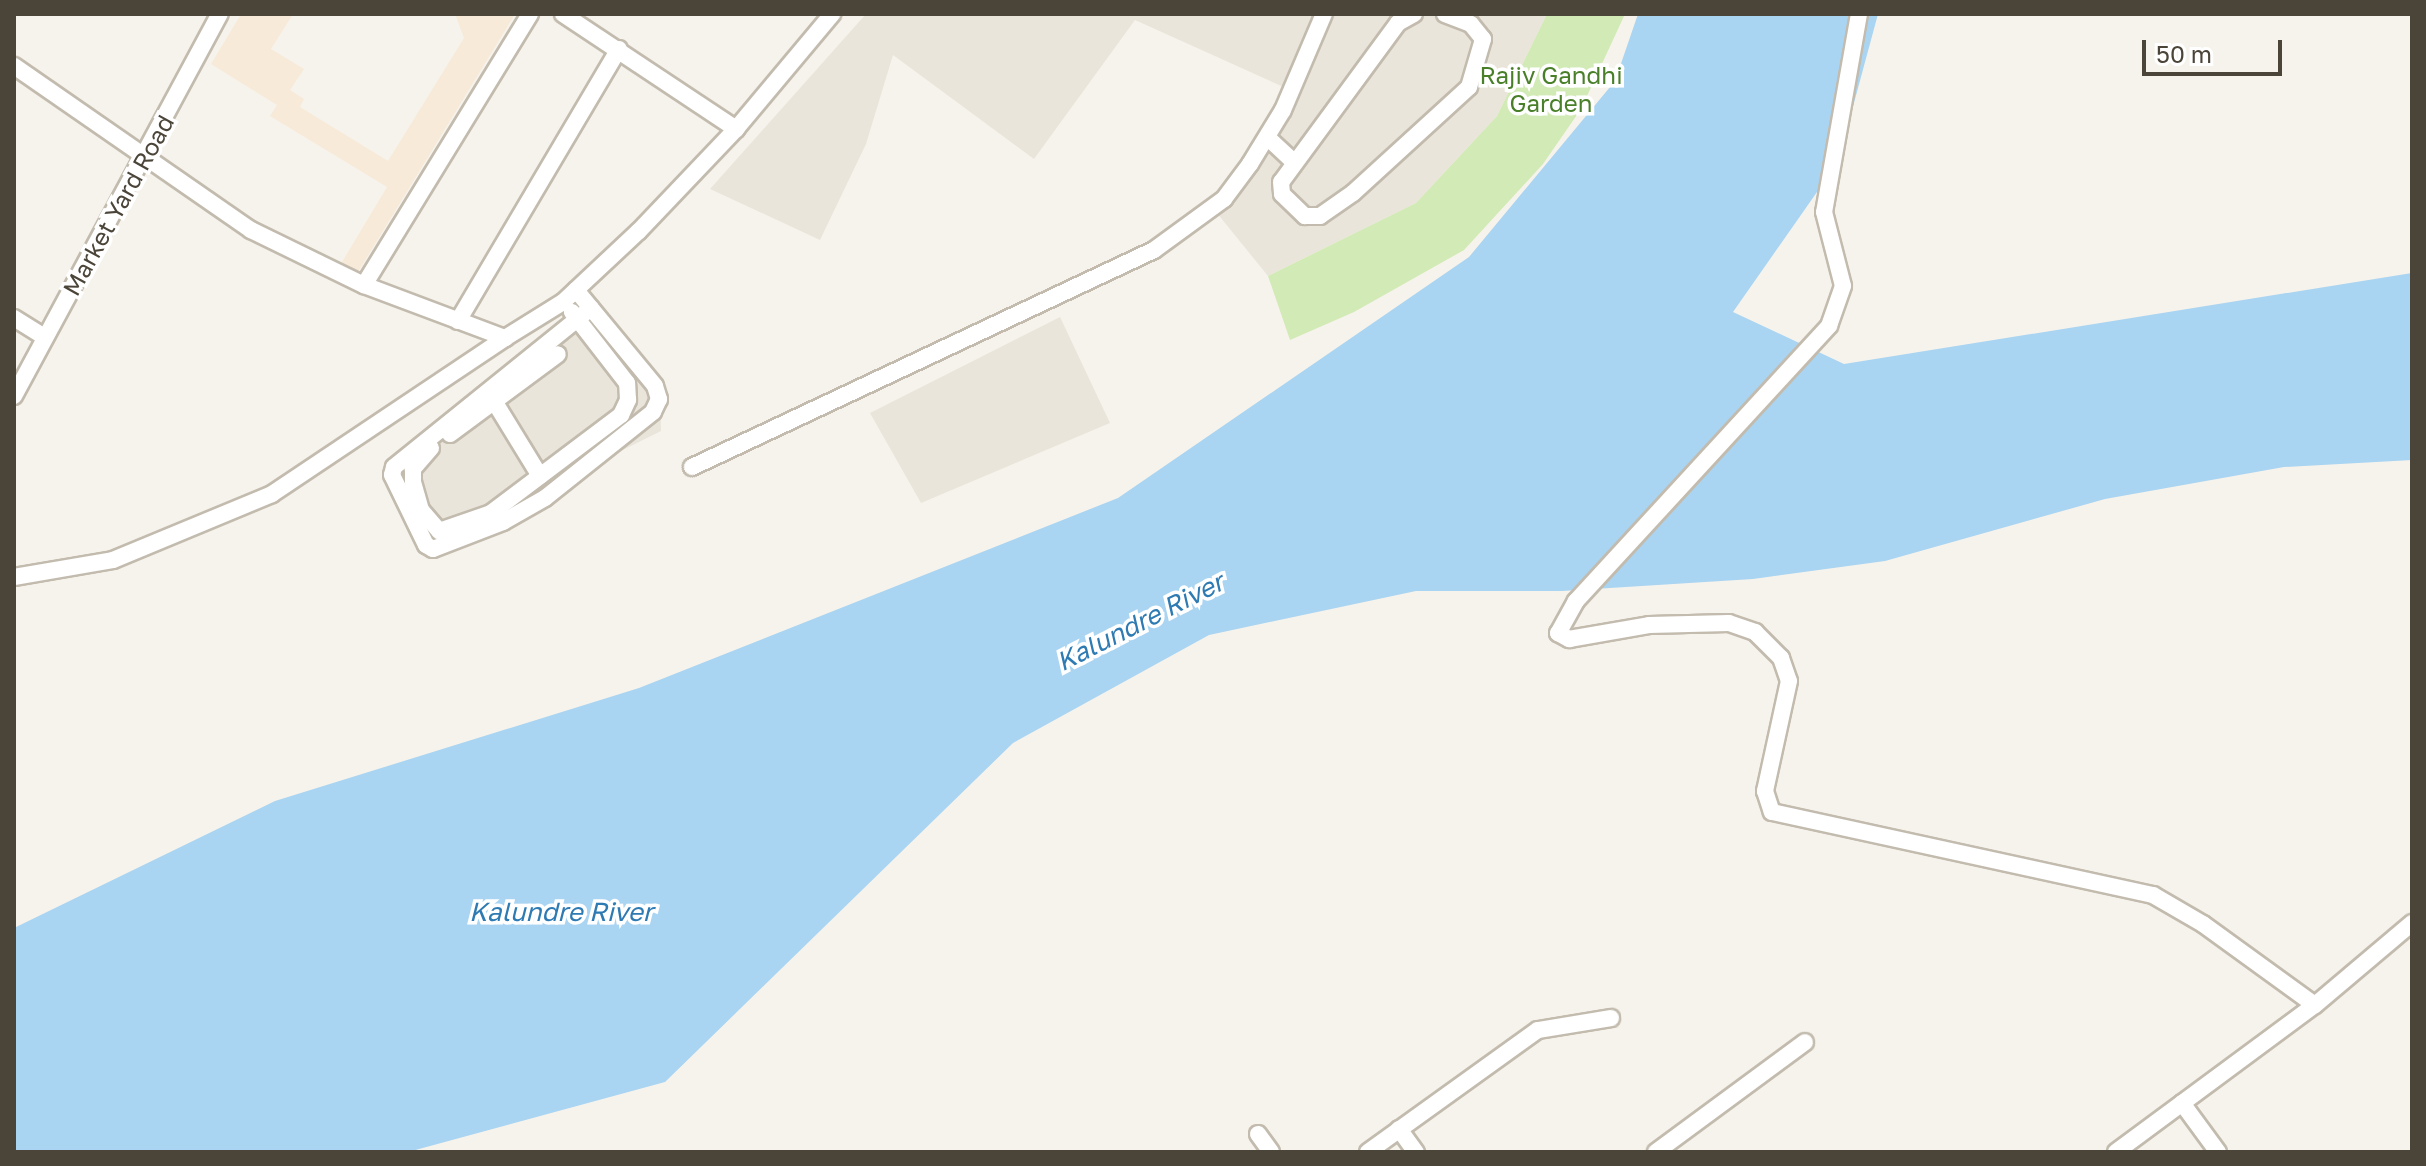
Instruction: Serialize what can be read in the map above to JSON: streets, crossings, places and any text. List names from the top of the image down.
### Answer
{
  "streets": {
    "street": ["Market Yard Road"]
  },
  "water": ["Kalundre River"],
  "parks": ["Rajiv Gandhi Garden"],
  "scale_bar": "50 m"
}
